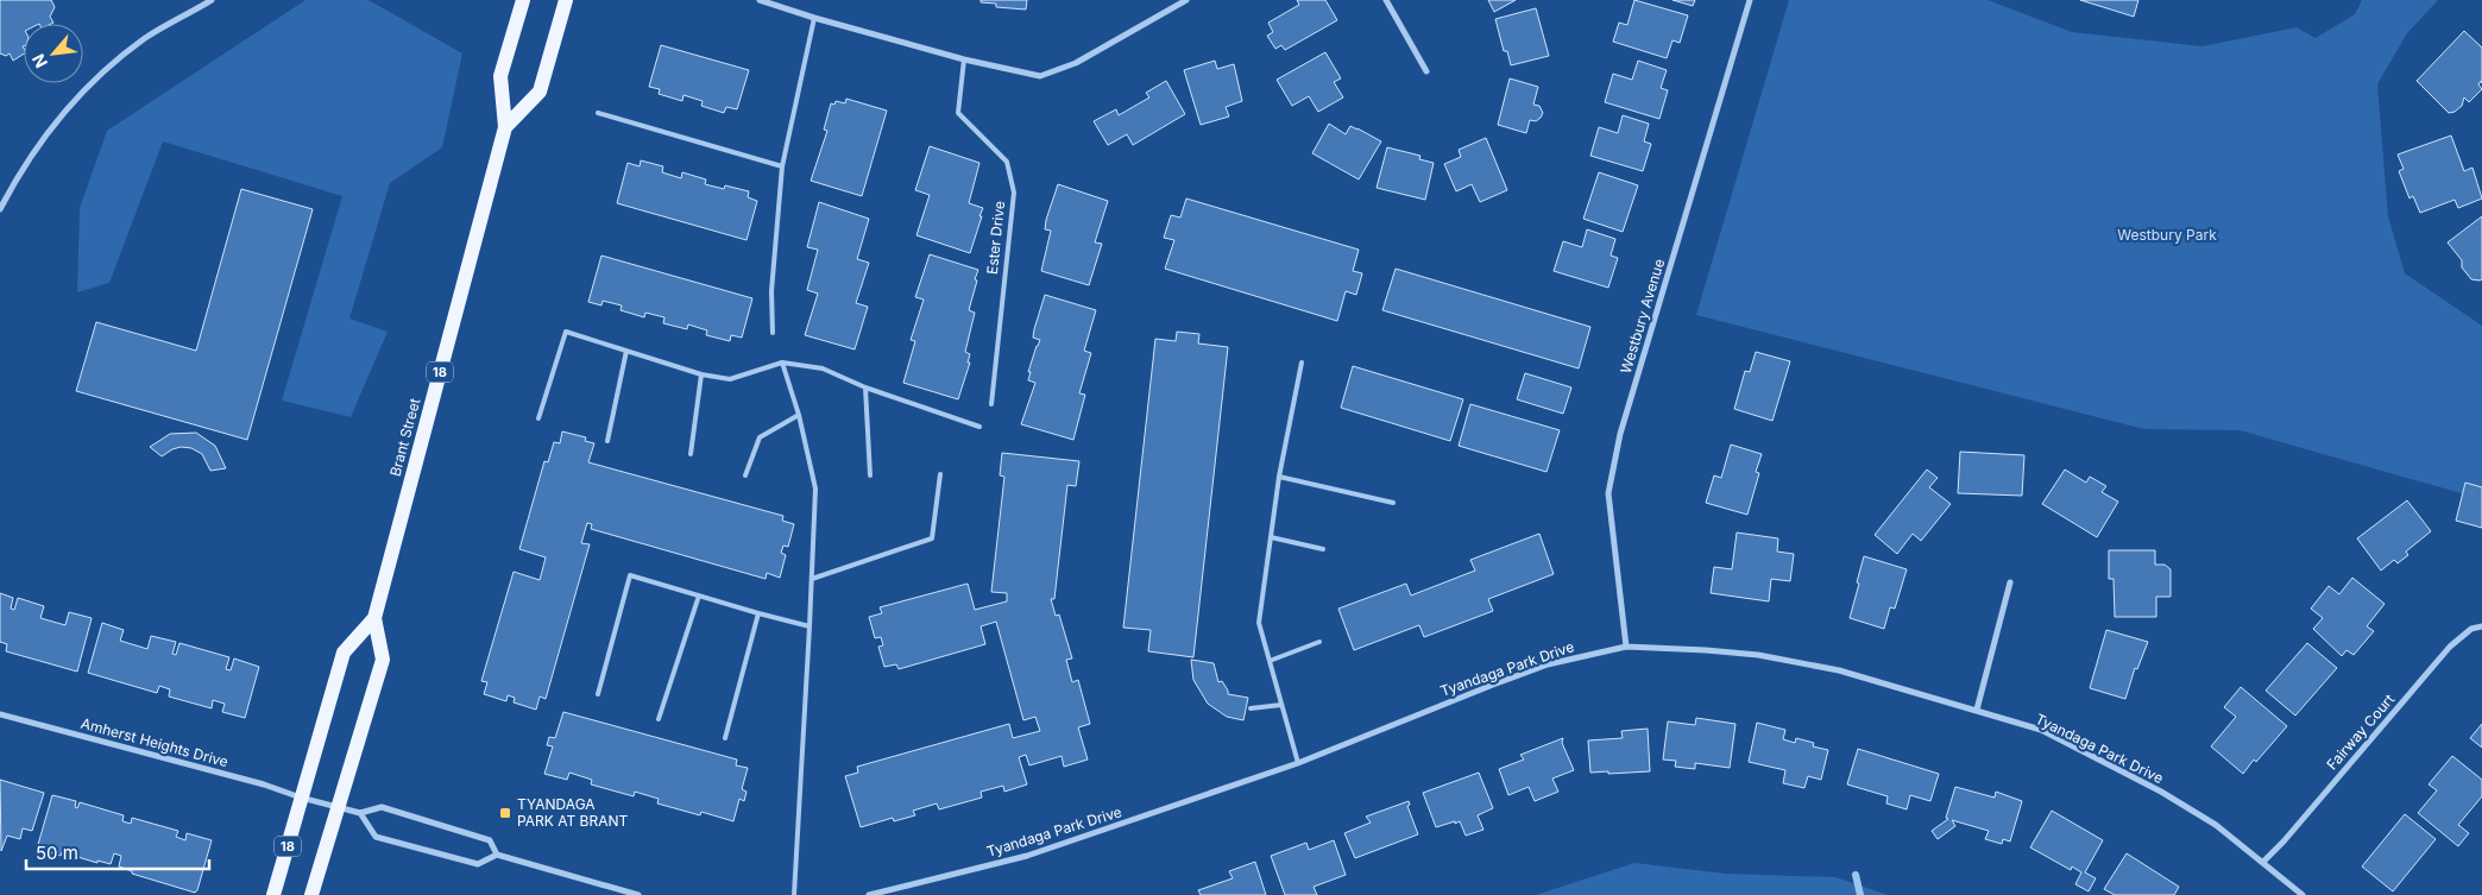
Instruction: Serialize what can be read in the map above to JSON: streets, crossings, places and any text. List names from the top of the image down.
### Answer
{
  "streets": {
    "main road": ["18", "Brant Street"],
    "street": [
      "Westbury Avenue",
      "Tyandaga Park Drive",
      "Fairway Court",
      "Amherst Heights Drive"
    ],
    "lane": ["Ester Drive"]
  },
  "crossings": [
    ["Westbury Avenue", "Tyandaga Park Drive"],
    ["Brant Street", "Amherst Heights Drive"],
    ["Tyandaga Park Drive", "Fairway Court"]
  ],
  "parks": ["Westbury Park"],
  "places": {
    "transit": ["TYANDAGA PARK AT BRANT"]
  },
  "scale_bar": "50 m",
  "north": "bottom left"
}
